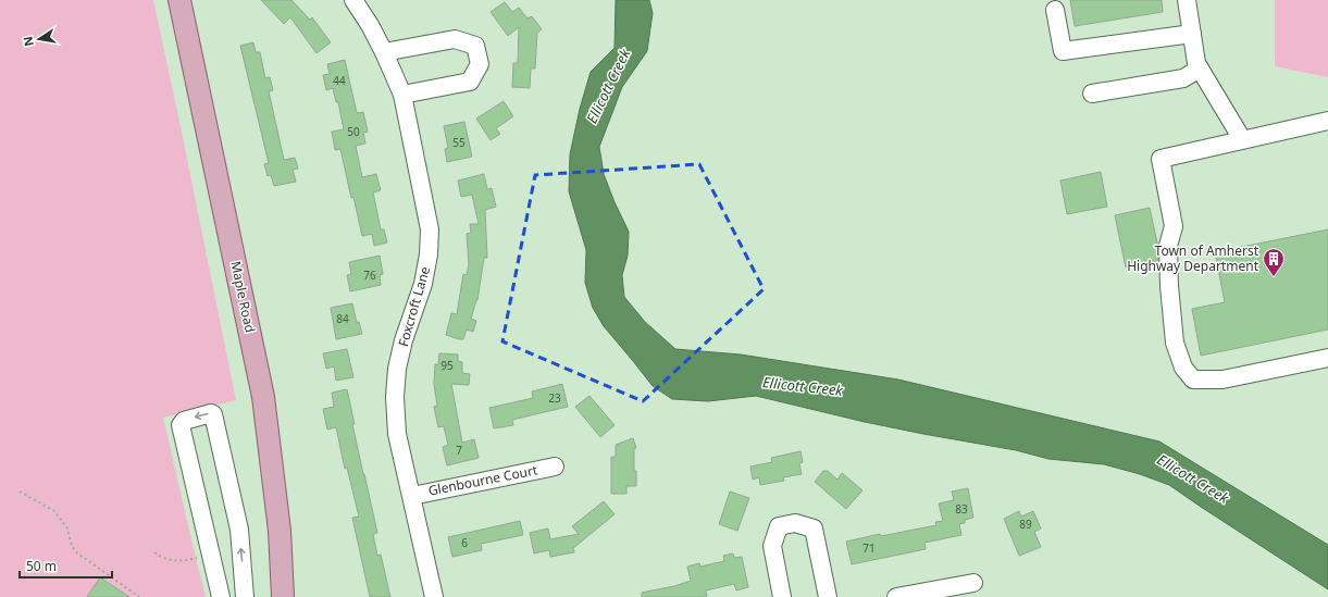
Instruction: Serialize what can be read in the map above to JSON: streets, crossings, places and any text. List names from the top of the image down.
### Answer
{
  "streets": {
    "main road": ["Maple Road"],
    "street": ["Foxcroft Lane", "Glenbourne Court"]
  },
  "crossings": [
    ["Foxcroft Lane", "Glenbourne Court"]
  ],
  "water": ["Ellicott Creek"],
  "places": {
    "building": ["Town of Amherst Highway Department"]
  },
  "house_numbers": [
    "44",
    "50",
    "55",
    "76",
    "84",
    "95",
    "23",
    "7",
    "83",
    "89",
    "6",
    "71"
  ],
  "scale_bar": "50 m",
  "north": "left"
}
